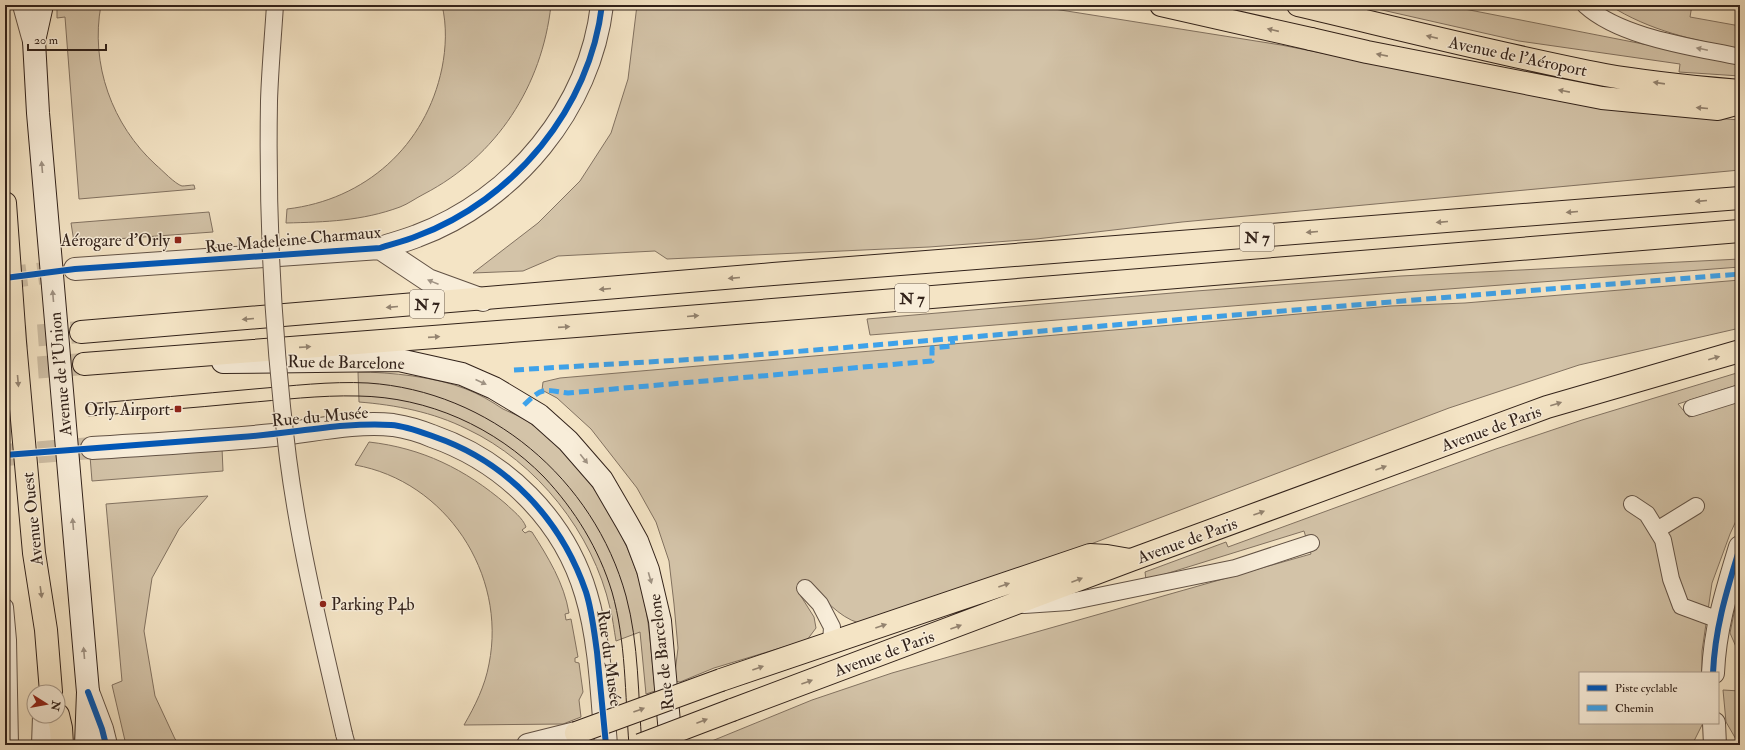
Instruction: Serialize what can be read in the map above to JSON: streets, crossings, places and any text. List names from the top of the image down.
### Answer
{
  "streets": {
    "main road": [
      "Avenue de l'Aéroport",
      "N 7",
      "Avenue de Paris",
      "Avenue Ouest"
    ],
    "street": [
      "Rue Madeleine Charmaux",
      "Rue de Barcelone",
      "Avenue de l'Union",
      "Rue du Musée"
    ]
  },
  "crossings": [
    ["N 7", "Rue de Barcelone"]
  ],
  "one_way": ["Rue de Barcelone", "Avenue de l'Union", "Avenue Ouest"],
  "places": {
    "transit": ["Aérogare d'Orly", "Orly Airport"],
    "other": ["Parking P4b"]
  },
  "legend": ["Piste cyclable", "Chemin"],
  "scale_bar": "20 m",
  "north": "right"
}
